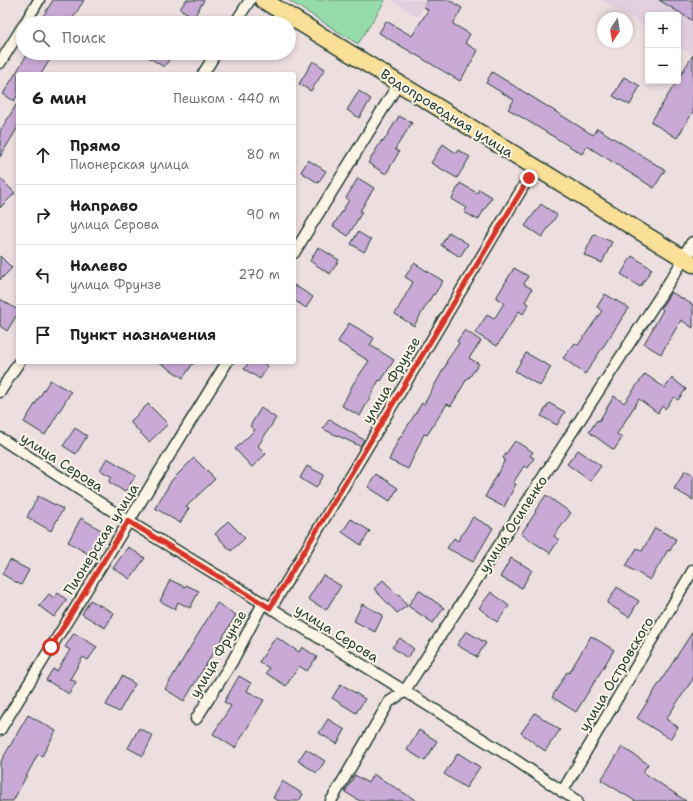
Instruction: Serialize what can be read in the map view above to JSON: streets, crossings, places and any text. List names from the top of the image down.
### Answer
{
  "streets": {
    "main road": ["Водопроводная улица"],
    "street": [
      "улица Фрунзе",
      "улица Серова",
      "улица Осипенко",
      "Пионерская улица",
      "улица Островского"
    ]
  },
  "crossings": [
    ["Водопроводная улица", "улица Фрунзе"],
    ["Водопроводная улица", "улица Осипенко"],
    ["улица Фрунзе", "улица Серова"],
    ["улица Серова", "улица Осипенко"],
    ["улица Серова", "Пионерская улица"],
    ["улица Серова", "улица Островского"]
  ],
  "north": "bottom",
  "page": {
    "map_buttons": ["+", "−"],
    "search": "Поиск",
    "heading": ["6 мин", "Пешком · 440 m"],
    "list": [
      ["Прямо", "Пионерская улица", "80 m"],
      ["Направо", "улица Серова", "90 m"],
      ["Налево", "улица Фрунзе", "270 m"],
      "Пункт назначения"
    ]
  }
}
